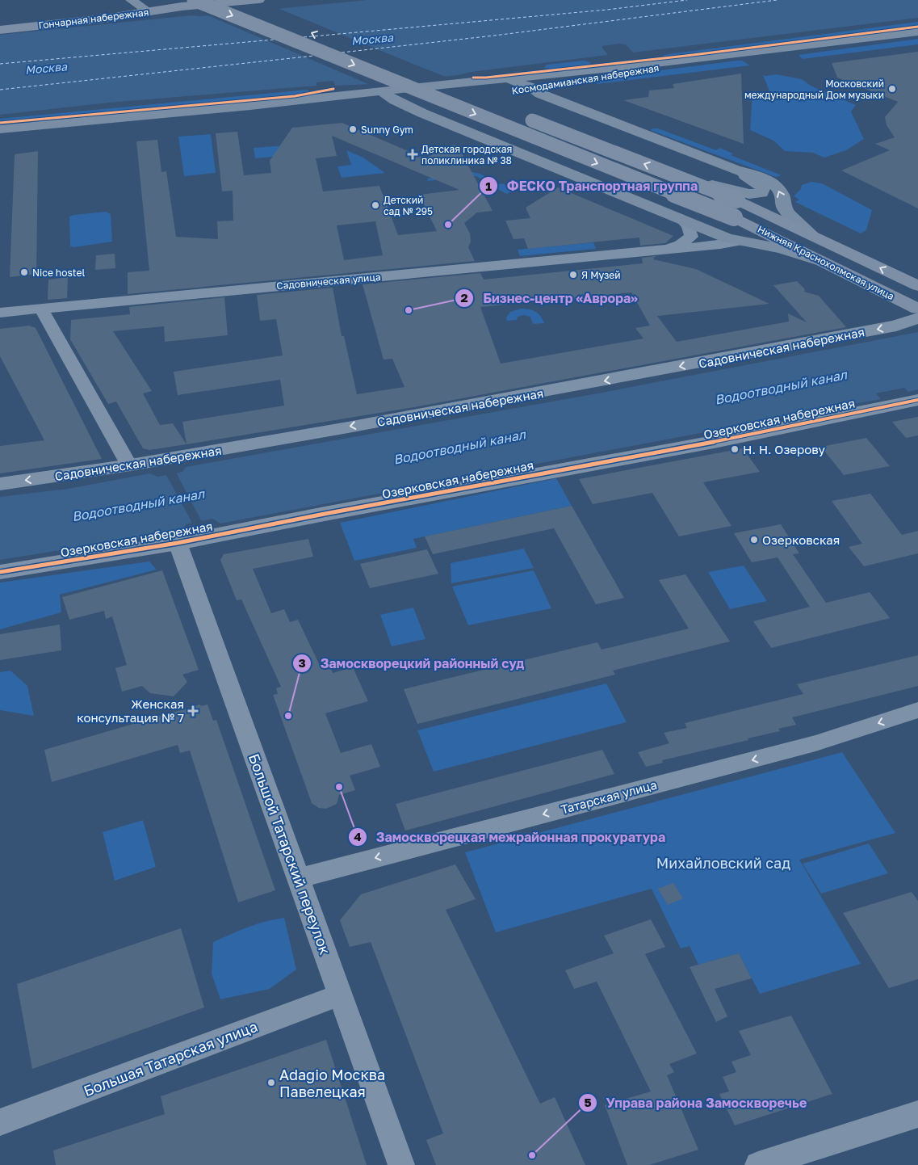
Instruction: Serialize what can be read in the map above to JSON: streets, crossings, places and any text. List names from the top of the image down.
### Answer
{
  "streets": {
    "main road": ["Гончарная набережная", "Космодамианская набережная", "Нижняя Краснохолмская улица"],
    "street": [
      "Садовническая улица",
      "Садовническая набережная",
      "Озерковская набережная",
      "Татарская улица",
      "Большой Татарский переулок",
      "Большая Татарская улица"
    ]
  },
  "crossings": [
    ["Озерковская набережная", "Большой Татарский переулок"],
    ["Татарская улица", "Большой Татарский переулок"],
    ["Большой Татарский переулок", "Большая Татарская улица"]
  ],
  "one_way": ["Садовническая набережная", "Татарская улица"],
  "water": ["Москва", "Водоотводный канал"],
  "parks": ["Михайловский сад"],
  "places": {
    "other": [
      "Московский международный Дом музыки",
      "Sunny Gym",
      "Детский сад № 295",
      "ФЕСКО Транспортная группа",
      "Nice hostel",
      "Я Музей",
      "Бизнес-центр «Аврора»",
      "Н. Н. Озерову",
      "Озерковская",
      "Замоскворецкий районный суд",
      "Замоскворецкая межрайонная прокуратура",
      "Adagio Москва Павелецкая",
      "Управа района Замоскворечье"
    ],
    "health": ["Детская городская поликлиника № 38", "Женская консультация № 7"]
  }
}
